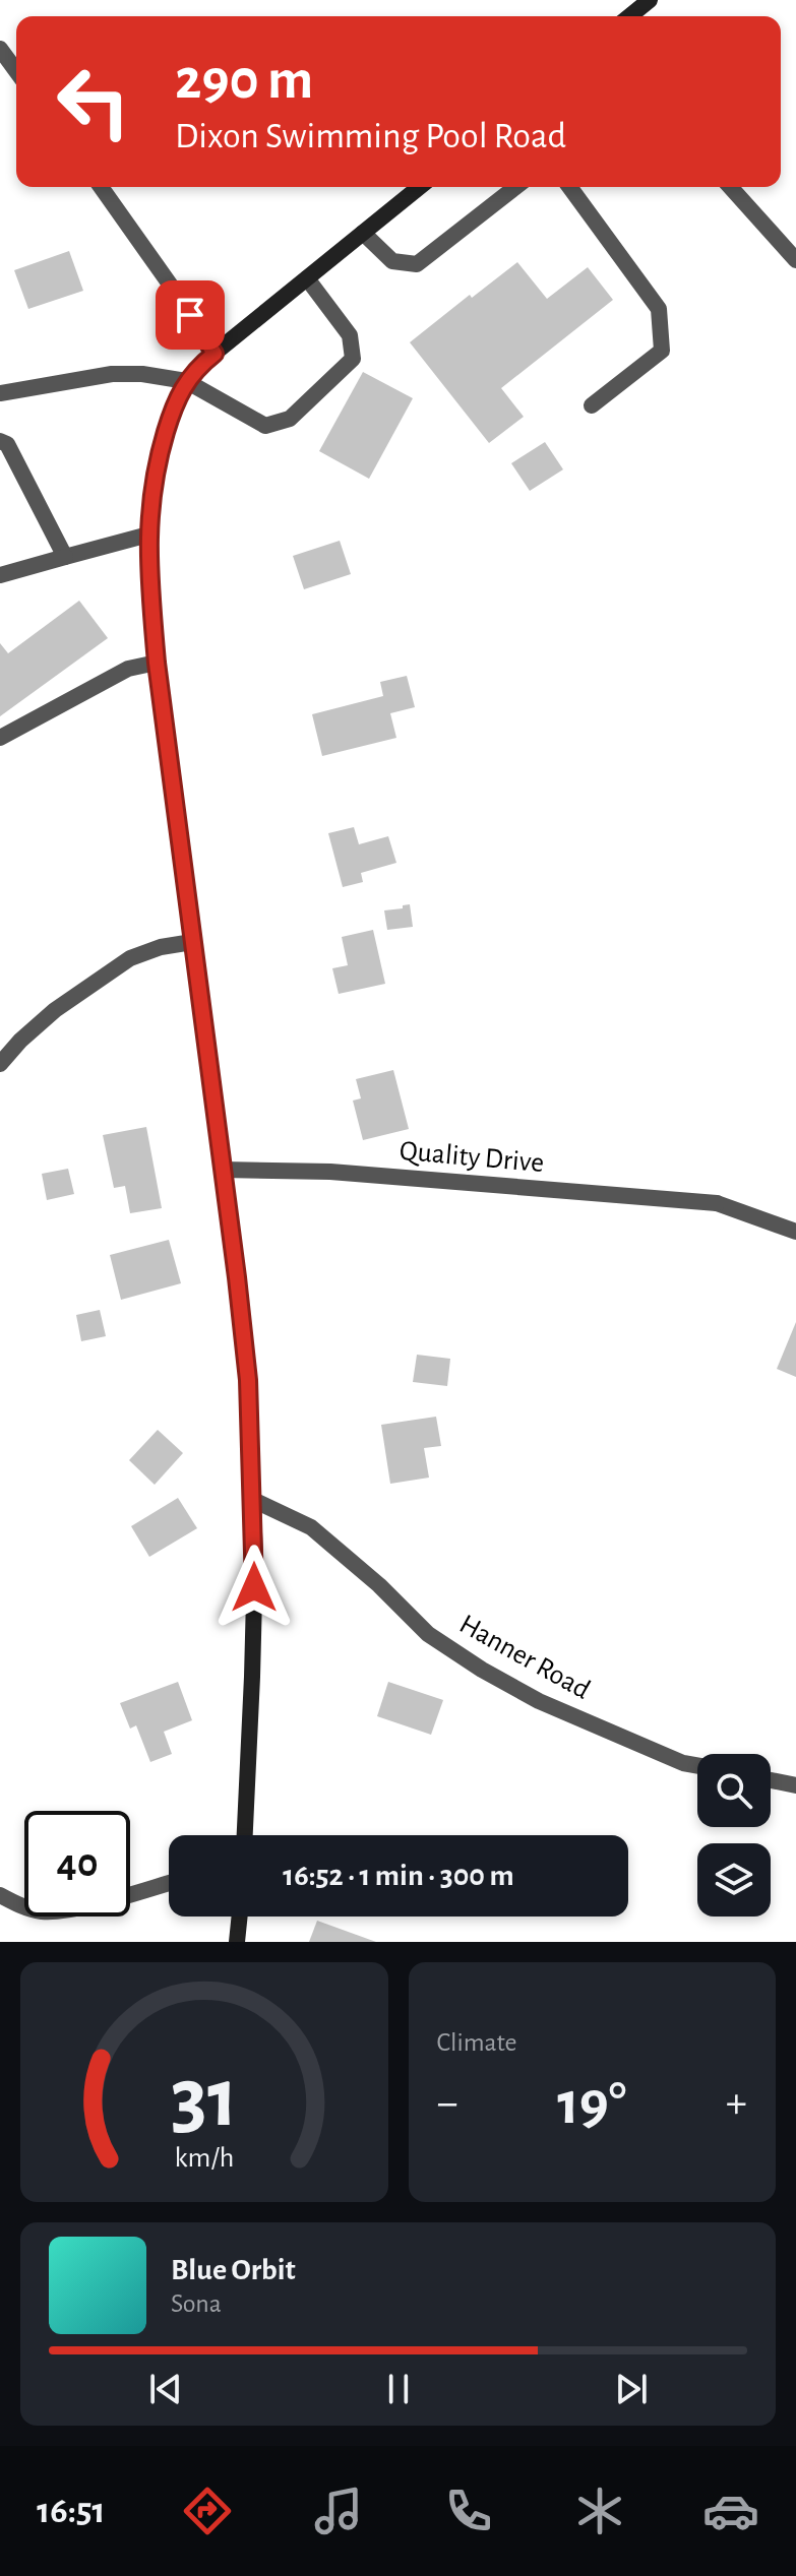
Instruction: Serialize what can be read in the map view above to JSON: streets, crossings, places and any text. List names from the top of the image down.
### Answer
{
  "streets": {
    "street": ["Quality Drive", "Hanner Road"]
  },
  "page": {
    "turn": ["290 m", "Dixon Swimming Pool Road"],
    "limit": "40",
    "trip": "16:52 · 1 min · 300 m",
    "tile": "Climate",
    "heat": ["−", "19°", "+"],
    "song": ["Blue Orbit", "Sona"],
    "tabs": "16:51",
    "gauge": ["31", "km/h"]
  }
}
